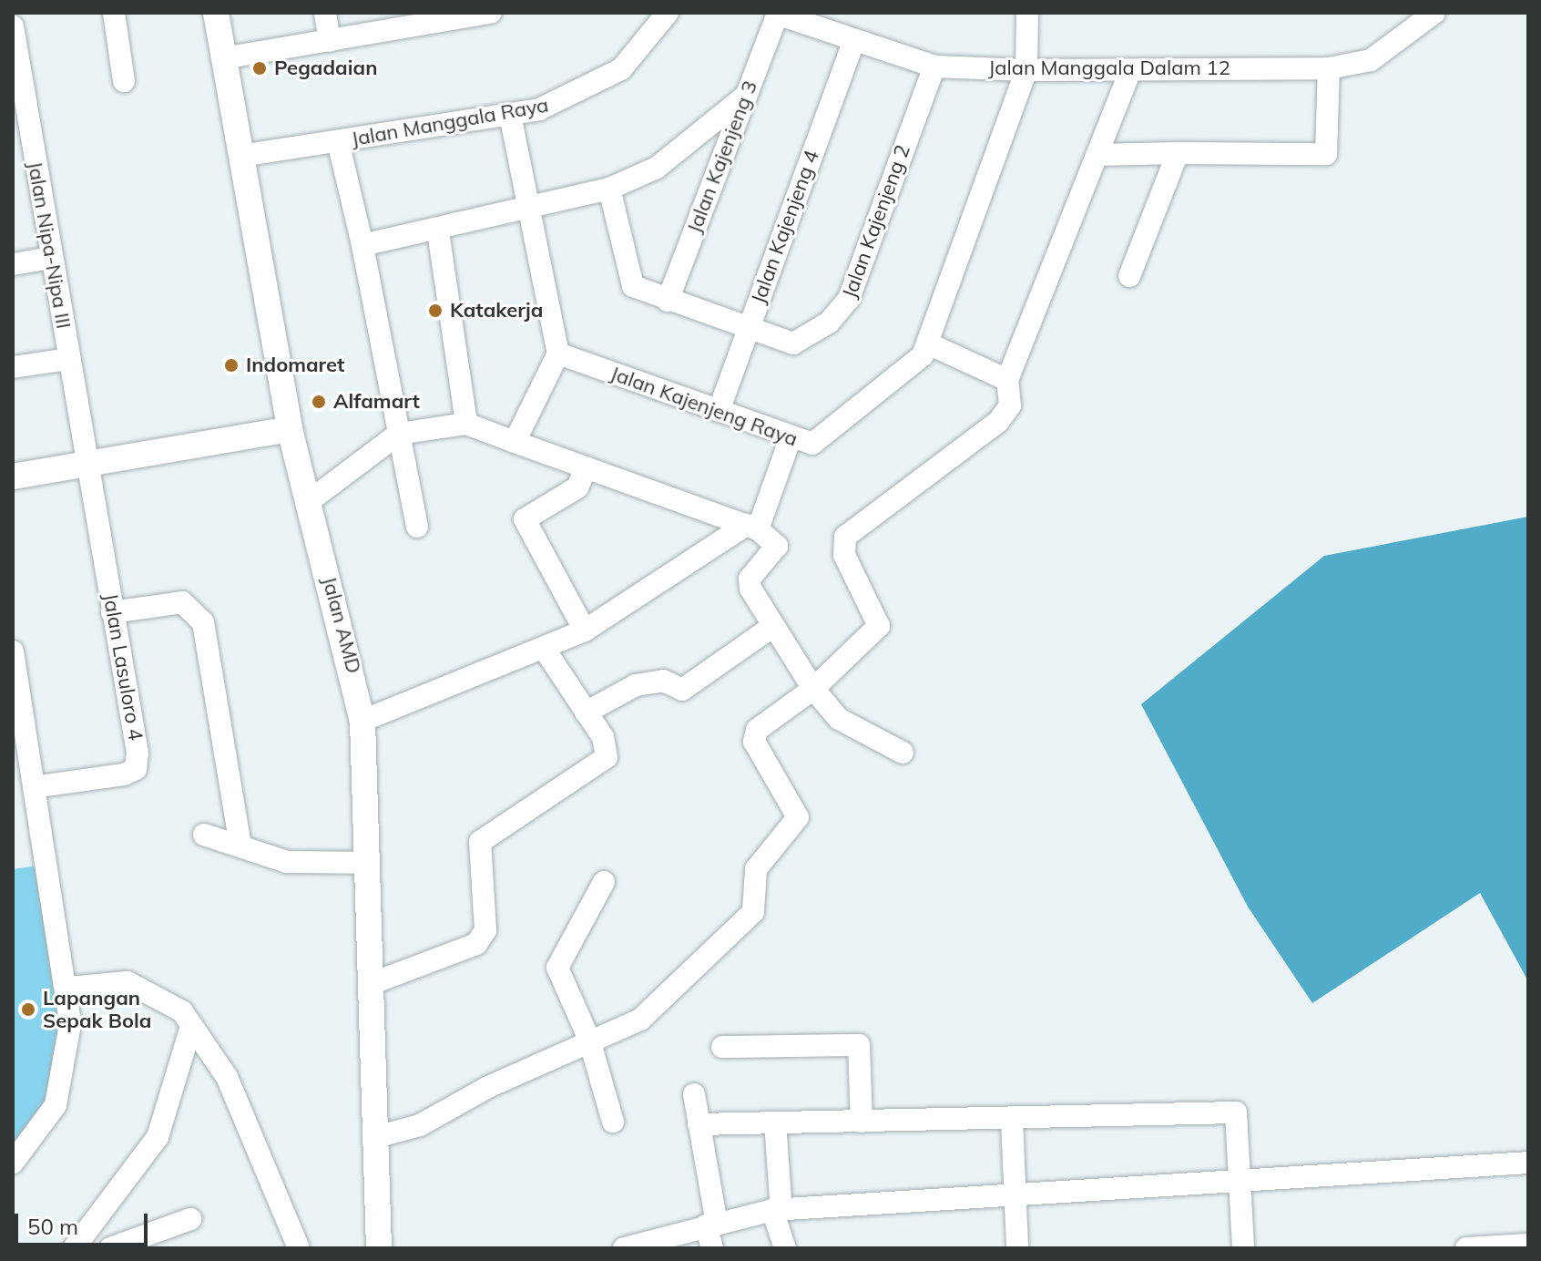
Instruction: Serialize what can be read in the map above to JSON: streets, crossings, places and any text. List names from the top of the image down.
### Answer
{
  "streets": {
    "street": [
      "Jalan Manggala Dalam 12",
      "Jalan Manggala Raya",
      "Jalan Kajenjeng 3",
      "Jalan Kajenjeng 2",
      "Jalan Kajenjeng 4",
      "Jalan Nipa-Nipa III",
      "Jalan Kajenjeng Raya",
      "Jalan AMD",
      "Jalan Lasuloro 4"
    ]
  },
  "crossings": [
    ["Jalan Manggala Dalam 12", "Jalan Kajenjeng 3"],
    ["Jalan Manggala Dalam 12", "Jalan Kajenjeng 2"],
    ["Jalan Manggala Dalam 12", "Jalan Kajenjeng 4"],
    ["Jalan Manggala Dalam 12", "Jalan Kajenjeng Raya"],
    ["Jalan Manggala Raya", "Jalan AMD"],
    ["Jalan Kajenjeng 3", "Jalan Kajenjeng 2"],
    ["Jalan Kajenjeng 2", "Jalan Kajenjeng 4"],
    ["Jalan Kajenjeng 4", "Jalan Kajenjeng Raya"],
    ["Jalan Nipa-Nipa III", "Jalan Lasuloro 4"]
  ],
  "places": [
    "Pegadaian",
    "Katakerja",
    "Indomaret",
    "Alfamart",
    "Lapangan Sepak Bola"
  ],
  "scale_bar": "50 m"
}
